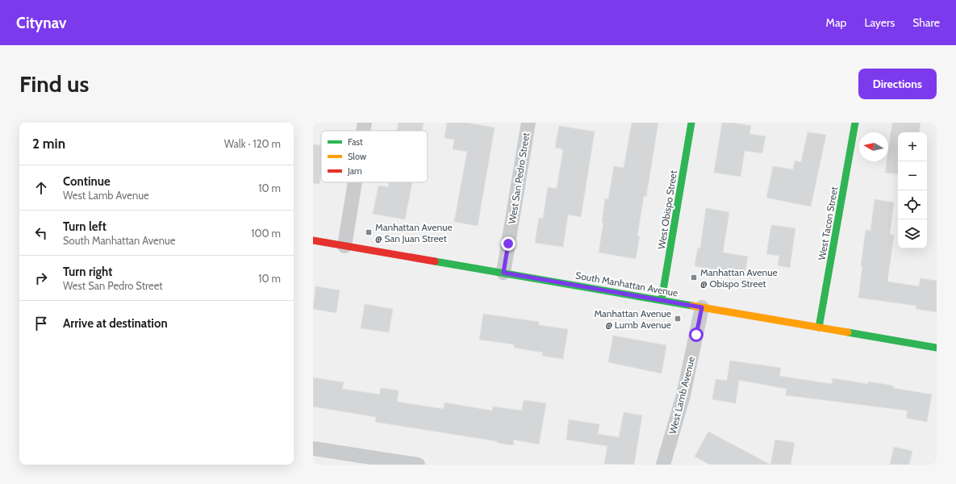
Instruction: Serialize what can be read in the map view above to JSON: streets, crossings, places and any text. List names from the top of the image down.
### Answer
{
  "streets": {
    "main road": ["West Obispo Street", "West Tacon Street", "South Manhattan Avenue"],
    "street": ["West San Pedro Street", "West Lamb Avenue"]
  },
  "crossings": [
    ["West San Pedro Street", "South Manhattan Avenue"],
    ["West Obispo Street", "South Manhattan Avenue"],
    ["West Tacon Street", "South Manhattan Avenue"],
    ["South Manhattan Avenue", "West Lamb Avenue"]
  ],
  "places": {
    "transit": ["Manhattan Avenue @ San Juan Street", "Manhattan Avenue @ Obispo Street", "Manhattan Avenue @ Lumb Avenue"]
  },
  "legend": ["Fast", "Slow", "Jam"],
  "north": "left",
  "page": {
    "header": "Citynav",
    "nav": ["Map", "Layers", "Share"],
    "buttons": "Directions",
    "title": "Find us",
    "heading": ["2 min", "Walk · 120 m"],
    "map_buttons": ["+", "−"],
    "list": [
      ["Continue", "West Lamb Avenue", "10 m"],
      ["Turn left", "South Manhattan Avenue", "100 m"],
      ["Turn right", "West San Pedro Street", "10 m"],
      "Arrive at destination"
    ]
  }
}
